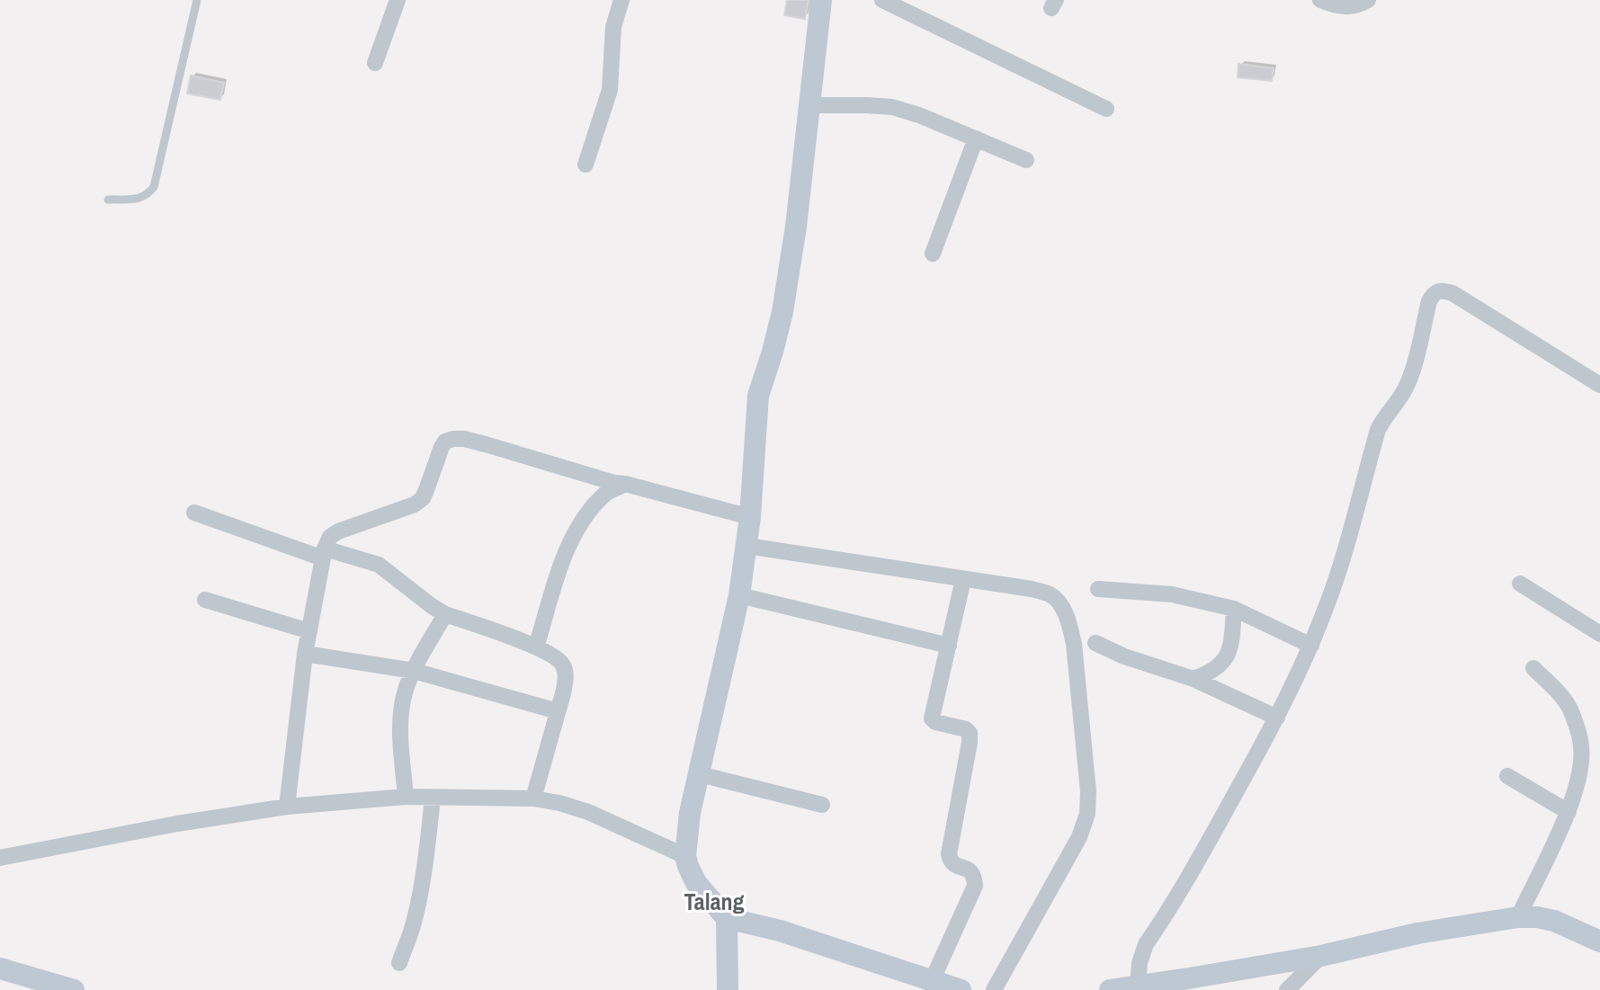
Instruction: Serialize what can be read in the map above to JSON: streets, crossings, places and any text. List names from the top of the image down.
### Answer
{
  "districts": ["Talang"]
}
